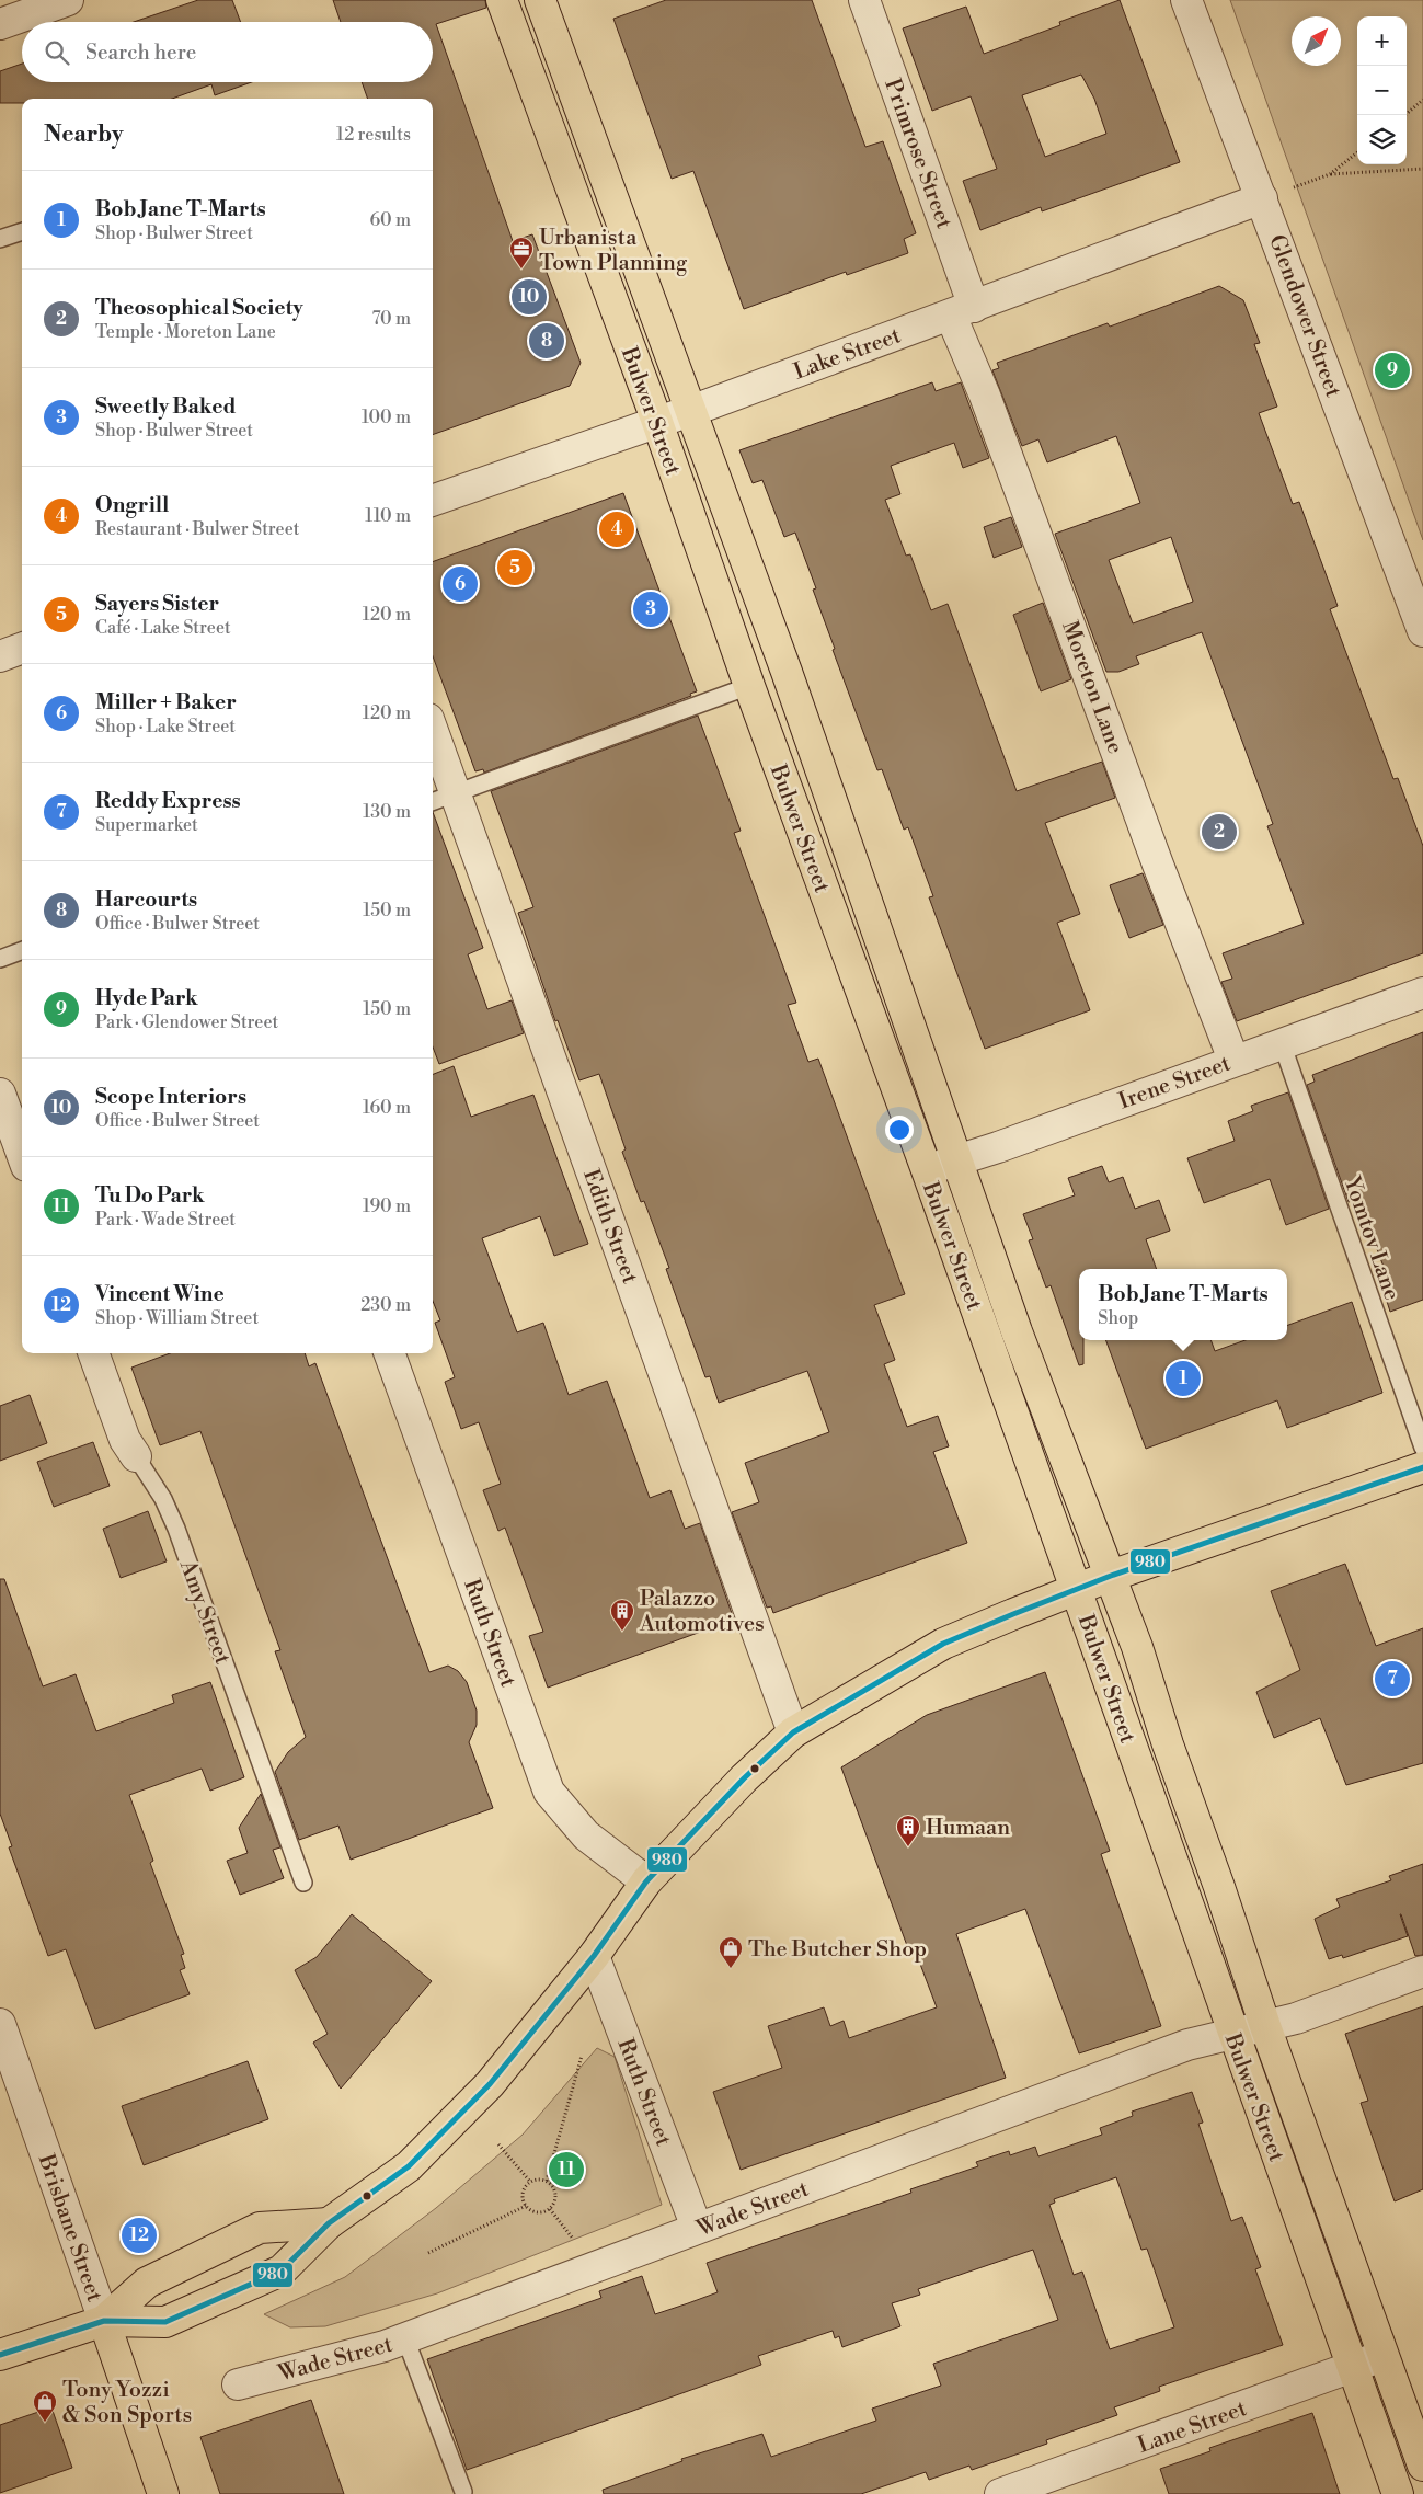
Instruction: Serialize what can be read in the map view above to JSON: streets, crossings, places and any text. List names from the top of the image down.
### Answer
{
  "streets": {
    "main road": ["Bulwer Street", "Brisbane Street"],
    "street": [
      "Primrose Street",
      "Glendower Street",
      "Lake Street",
      "Moreton Lane",
      "Irene Street",
      "Edith Street",
      "Amy Street",
      "Ruth Street",
      "Wade Street",
      "Lane Street"
    ],
    "lane": ["Yomtov Lane"]
  },
  "crossings": [
    ["Primrose Street", "Lake Street"],
    ["Primrose Street", "Moreton Lane"],
    ["Glendower Street", "Lake Street"],
    ["Lake Street", "Bulwer Street"],
    ["Lake Street", "Moreton Lane"],
    ["Bulwer Street", "Irene Street"],
    ["Bulwer Street", "Wade Street"],
    ["Bulwer Street", "Lane Street"],
    ["Moreton Lane", "Irene Street"],
    ["Irene Street", "Yomtov Lane"],
    ["Ruth Street", "Wade Street"]
  ],
  "places": {
    "office": ["Urbanista Town Planning"],
    "building": ["Palazzo Automotives", "Humaan"],
    "shop": ["The Butcher Shop", "Tony Yozzi & Son Sports"]
  },
  "lines": ["transit line 980"],
  "north": "top right",
  "page": {
    "map_buttons": ["+", "−"],
    "search": "Search here",
    "heading": ["Nearby", "12 results"],
    "list": [
      {
        "mark": "1",
        "name": "Bob Jane T-Marts",
        "note": "Shop · Bulwer Street",
        "value": "60 m"
      },
      {
        "mark": "2",
        "name": "Theosophical Society",
        "note": "Temple · Moreton Lane",
        "value": "70 m"
      },
      {
        "mark": "3",
        "name": "Sweetly Baked",
        "note": "Shop · Bulwer Street",
        "value": "100 m"
      },
      {
        "mark": "4",
        "name": "Ongrill",
        "note": "Restaurant · Bulwer Street",
        "value": "110 m"
      },
      {
        "mark": "5",
        "name": "Sayers Sister",
        "note": "Café · Lake Street",
        "value": "120 m"
      },
      {
        "mark": "6",
        "name": "Miller + Baker",
        "note": "Shop · Lake Street",
        "value": "120 m"
      },
      {
        "mark": "7",
        "name": "Reddy Express",
        "note": "Supermarket",
        "value": "130 m"
      },
      {
        "mark": "8",
        "name": "Harcourts",
        "note": "Office · Bulwer Street",
        "value": "150 m"
      },
      {
        "mark": "9",
        "name": "Hyde Park",
        "note": "Park · Glendower Street",
        "value": "150 m"
      },
      {
        "mark": "10",
        "name": "Scope Interiors",
        "note": "Office · Bulwer Street",
        "value": "160 m"
      },
      {
        "mark": "11",
        "name": "Tu Do Park",
        "note": "Park · Wade Street",
        "value": "190 m"
      },
      {
        "mark": "12",
        "name": "Vincent Wine",
        "note": "Shop · William Street",
        "value": "230 m"
      }
    ],
    "pins": [
      "10",
      "8",
      "9",
      "4",
      "5",
      "6",
      "3",
      "2",
      "1",
      "7",
      "11",
      "12"
    ],
    "popup": ["Bob Jane T-Marts", "Shop"]
  }
}
